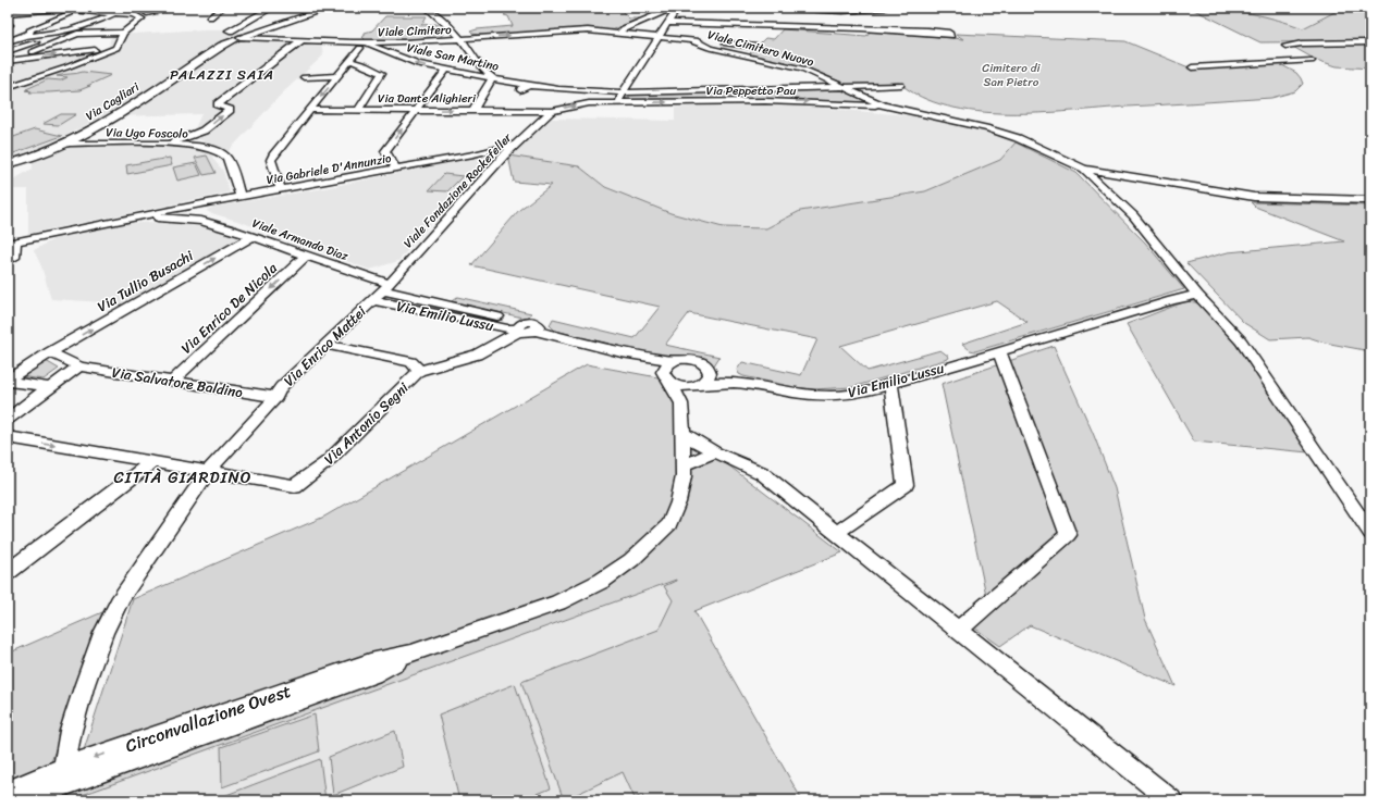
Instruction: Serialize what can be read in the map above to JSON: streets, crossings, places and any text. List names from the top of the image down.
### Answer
{
  "streets": {
    "main road": ["Via Cagliari"],
    "street": [
      "Viale Cimitero",
      "Viale Cimitero Nuovo",
      "Viale San Martino",
      "Via Peppetto Pau",
      "Via Dante Alighieri",
      "Via Ugo Foscolo",
      "Via Gabriele D'Annunzio",
      "Viale Fondazione Rockefeller",
      "Viale Armando Diaz",
      "Via Tullio Busachi",
      "Via Enrico De Nicola",
      "Via Emilio Lussu",
      "Via Enrico Mattei",
      "Via Salvatore Baldino",
      "Via Antonio Segni",
      "Circonvallazione Ovest"
    ]
  },
  "crossings": [
    ["Viale Cimitero", "Viale Cimitero Nuovo"],
    ["Viale Cimitero", "Viale San Martino"],
    ["Viale San Martino", "Via Cagliari"],
    ["Via Peppetto Pau", "Via Dante Alighieri"],
    ["Via Dante Alighieri", "Viale Fondazione Rockefeller"],
    ["Via Cagliari", "Via Ugo Foscolo"],
    ["Via Ugo Foscolo", "Via Gabriele D'Annunzio"],
    ["Via Gabriele D'Annunzio", "Viale Armando Diaz"],
    ["Viale Fondazione Rockefeller", "Viale Armando Diaz"],
    ["Viale Fondazione Rockefeller", "Via Emilio Lussu"],
    ["Viale Fondazione Rockefeller", "Via Enrico Mattei"],
    ["Viale Armando Diaz", "Via Tullio Busachi"],
    ["Viale Armando Diaz", "Via Enrico De Nicola"],
    ["Viale Armando Diaz", "Via Emilio Lussu"],
    ["Viale Armando Diaz", "Via Enrico Mattei"],
    ["Via Tullio Busachi", "Via Salvatore Baldino"],
    ["Via Enrico De Nicola", "Via Salvatore Baldino"],
    ["Via Emilio Lussu", "Via Enrico Mattei"],
    ["Via Emilio Lussu", "Via Antonio Segni"],
    ["Via Enrico Mattei", "Via Salvatore Baldino"],
    ["Via Enrico Mattei", "Via Antonio Segni"],
    ["Via Enrico Mattei", "Circonvallazione Ovest"]
  ],
  "one_way": ["Via Tullio Busachi", "Via Enrico De Nicola"],
  "districts": ["PALAZZI SAIA", "CITTÀ GIARDINO"],
  "parks": ["Cimitero di San Pietro"]
}
